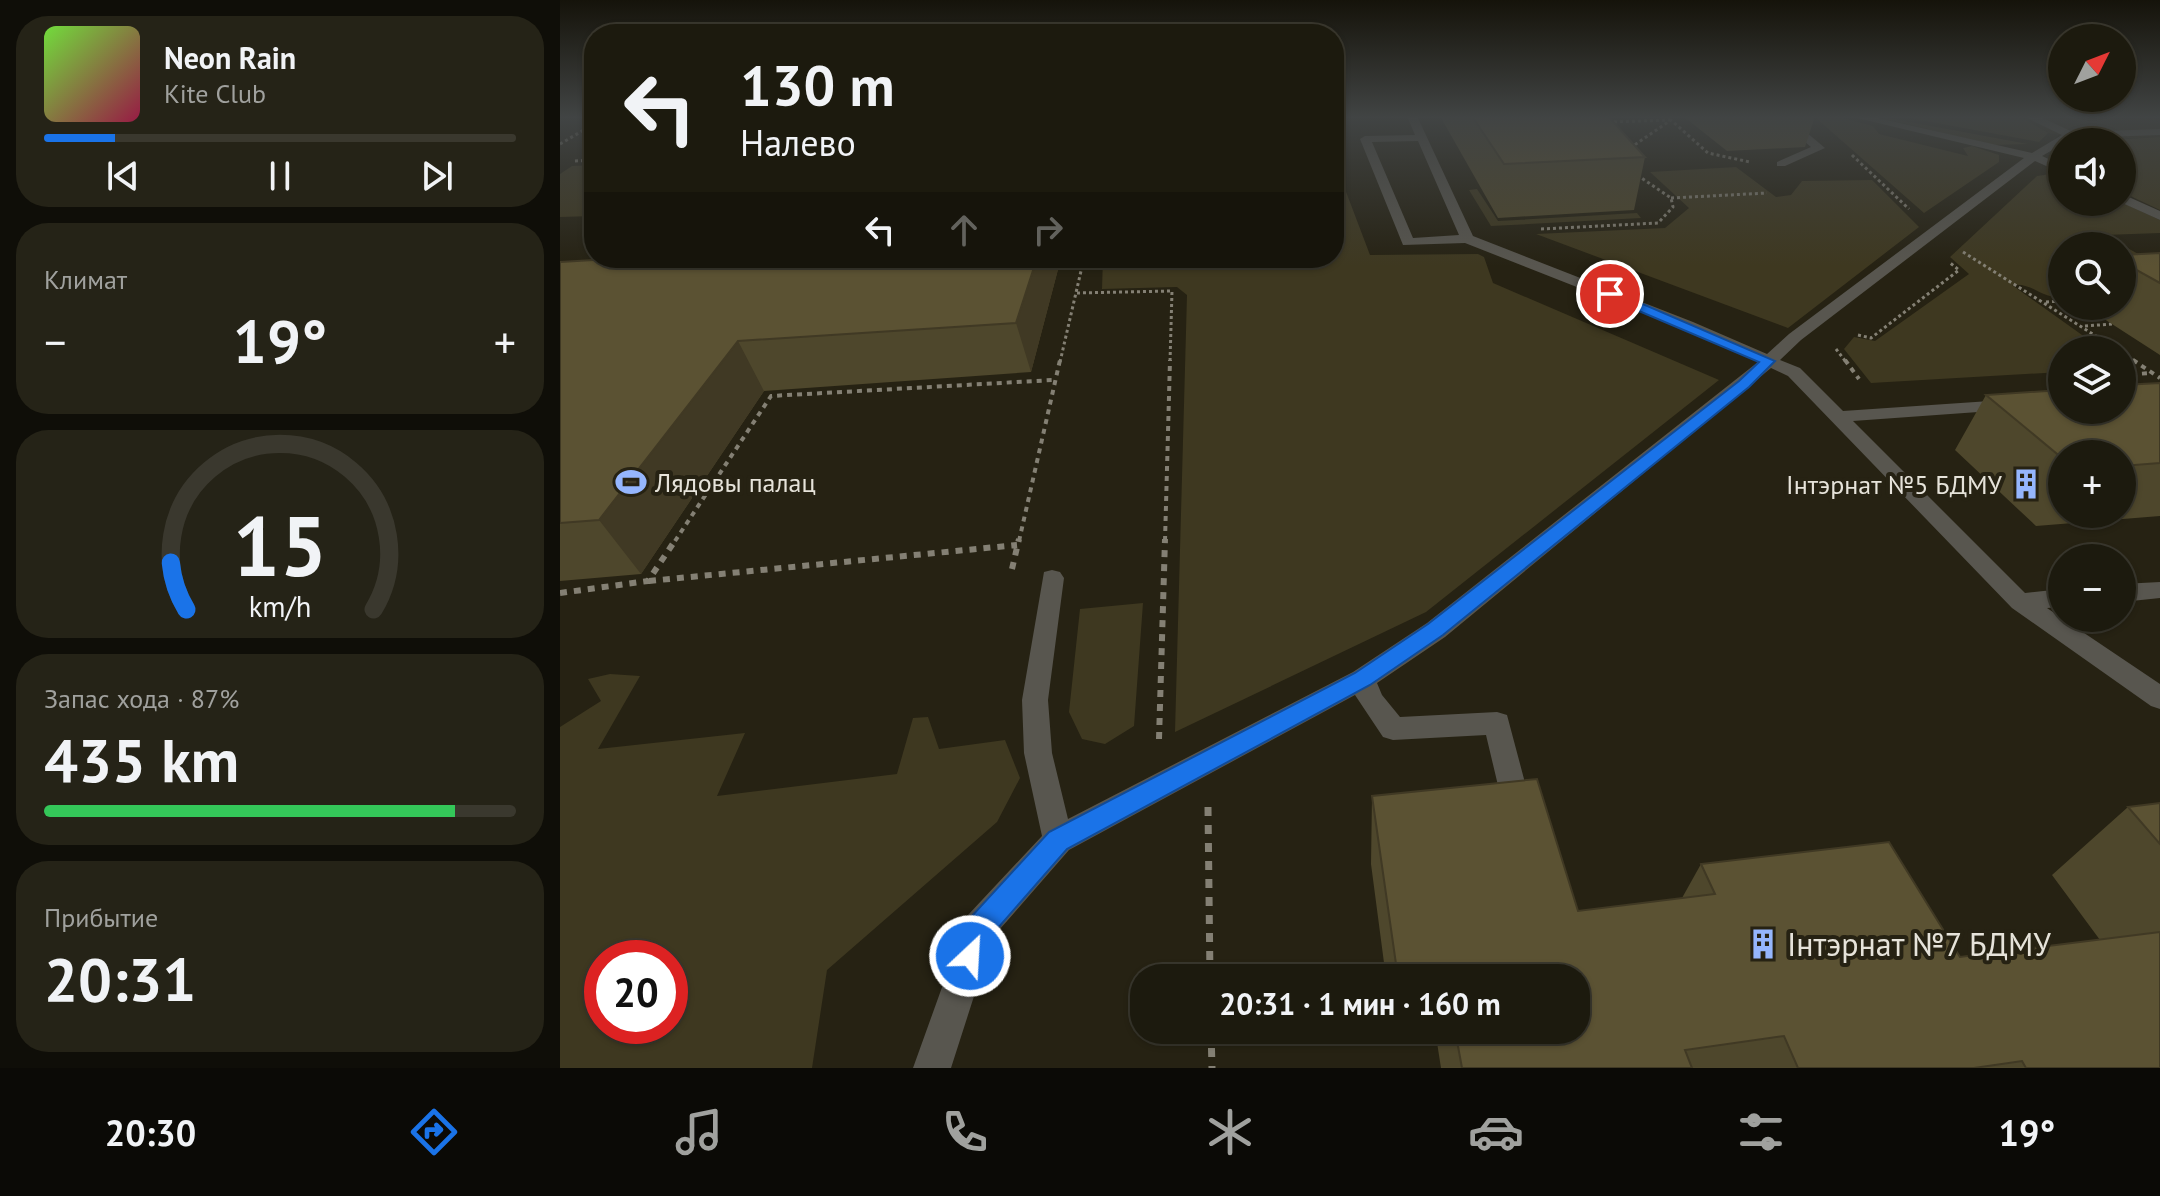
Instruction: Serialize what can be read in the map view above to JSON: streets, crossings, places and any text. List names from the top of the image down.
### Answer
{
  "places": {
    "sports": ["Лядовы палац"],
    "building": ["Інтэрнат №5 БДМУ", "Інтэрнат №7 БДМУ"]
  },
  "north": "top right",
  "page": {
    "map_buttons": ["+", "−"],
    "turn": ["130 m", "Налево"],
    "song": ["Neon Rain", "Kite Club"],
    "tile": [
      "Климат",
      ["Запас хода · 87%", "435 km"],
      ["Прибытие", "20:31"]
    ],
    "heat": ["−", "19°", "+"],
    "limit": "20",
    "trip": "20:31 · 1 мин · 160 m",
    "tabs": ["20:30", "19°"],
    "gauge": ["15", "km/h"]
  }
}
